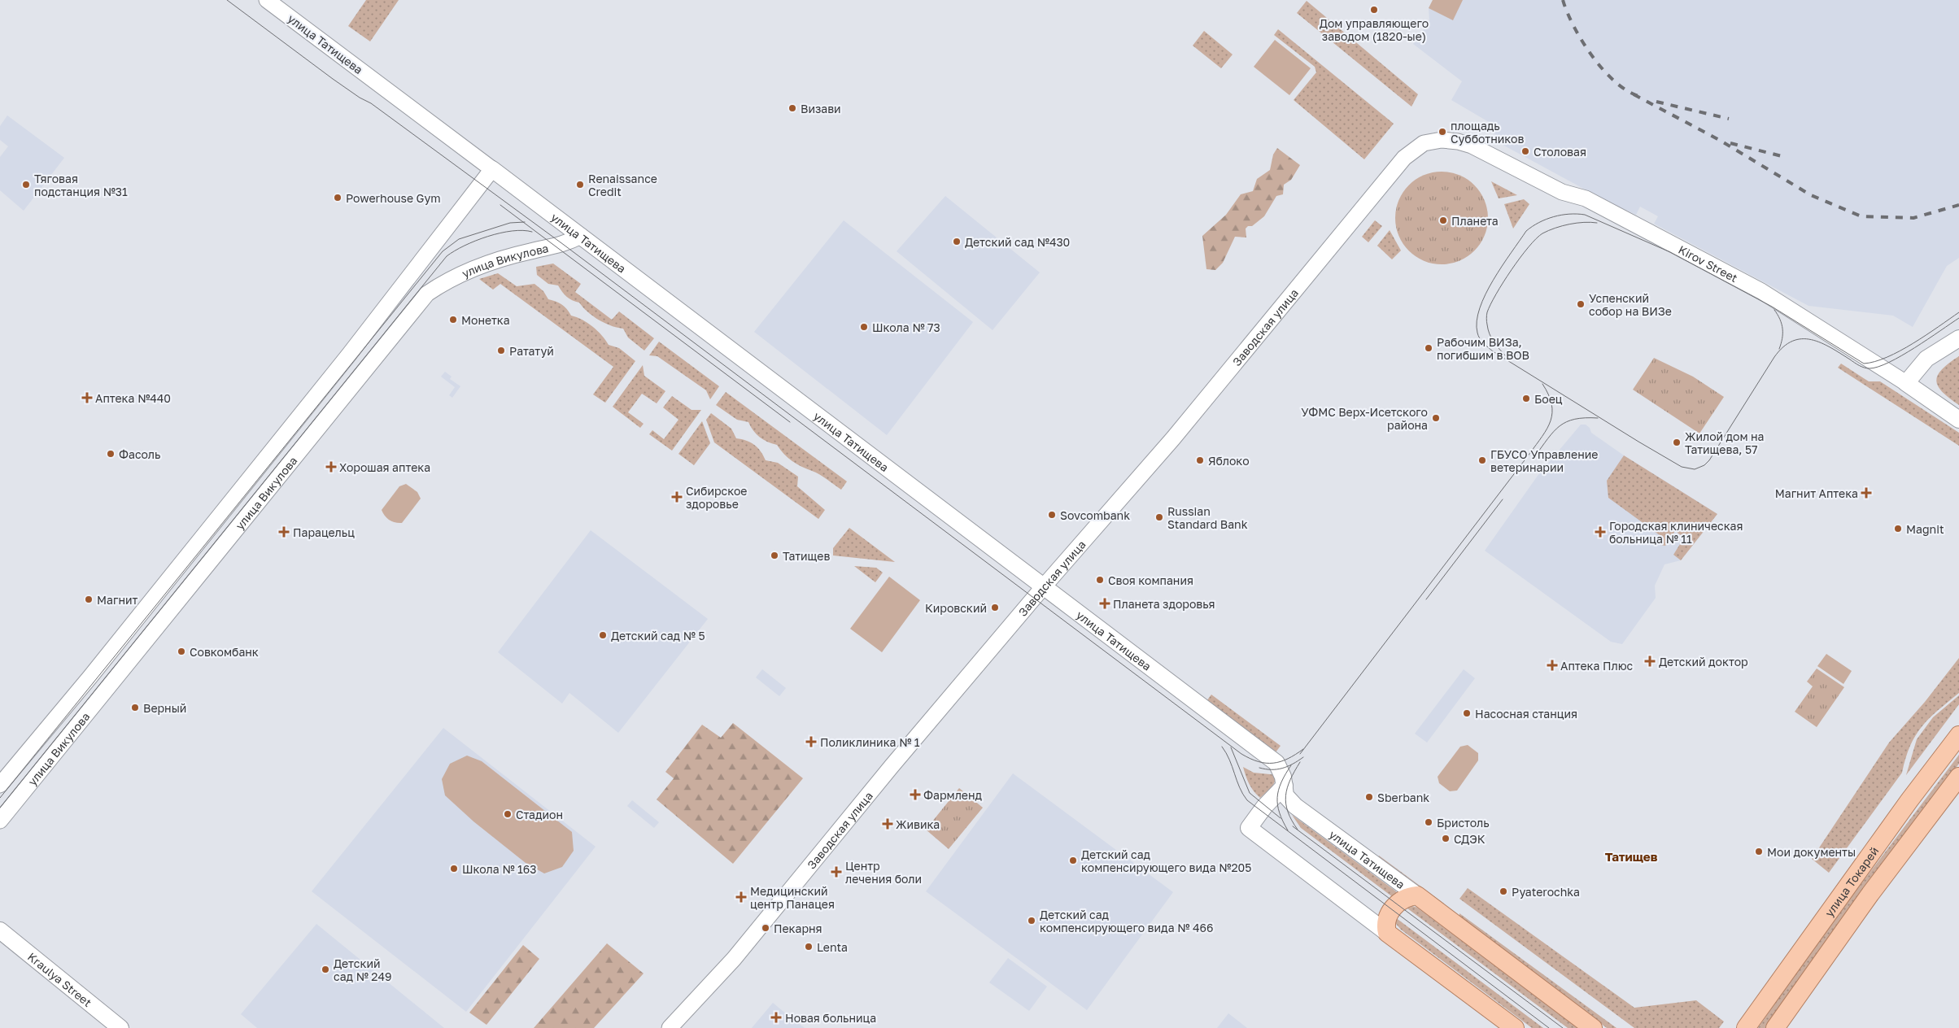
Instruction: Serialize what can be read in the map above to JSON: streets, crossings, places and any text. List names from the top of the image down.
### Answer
{
  "streets": {
    "main road": [
      "улица Татищева",
      "Kirov Street",
      "улица Токарей",
      "Kraulya Street"
    ],
    "street": ["улица Викулова", "Заводская улица"]
  },
  "crossings": [
    ["улица Татищева", "улица Викулова"],
    ["улица Татищева", "Заводская улица"],
    ["Kirov Street", "Заводская улица"]
  ],
  "districts": ["Татищев"],
  "places": {
    "other": [
      "Дом управляющего заводом (1820-ые)",
      "Визави",
      "площадь Субботников",
      "Столовая",
      "Тяговая подстанция №31",
      "Renaissance Credit",
      "Powerhouse Gym",
      "Планета",
      "Детский сад №430",
      "Успенский собор на ВИЗе",
      "Монетка",
      "Школа № 73",
      "Рабочим ВИЗа, погибшим в ВОВ",
      "Рататуй",
      "Боец",
      "УФМС Верх-Исетского района",
      "Жилой дом на Татищева, 57",
      "Фасоль",
      "Яблоко",
      "ГБУСО Управление ветеринарии",
      "Sovcombank",
      "Russian Standard Bank",
      "Magnit",
      "Татищев",
      "Своя компания",
      "Магнит",
      "Кировский",
      "Детский сад № 5",
      "Совкомбанк",
      "Верный",
      "Насосная станция",
      "Sberbank",
      "Стадион",
      "Бристоль",
      "СДЭК",
      "Мои документы",
      "Детский сад компенсирующего вида №205",
      "Школа № 163",
      "Pyaterochka",
      "Детский сад компенсирующего вида № 466",
      "Пекарня",
      "Lenta",
      "Детский сад № 249"
    ],
    "health": [
      "Аптека №440",
      "Хорошая аптека",
      "Магнит Аптека",
      "Сибирское здоровье",
      "Парацельц",
      "Городская клиническая больница № 11",
      "Планета здоровья",
      "Детский доктор",
      "Аптека Плюс",
      "Поликлиника № 1",
      "Фармленд",
      "Живика",
      "Центр лечения боли",
      "Медицинский центр Панацея",
      "Новая больница"
    ]
  }
}
